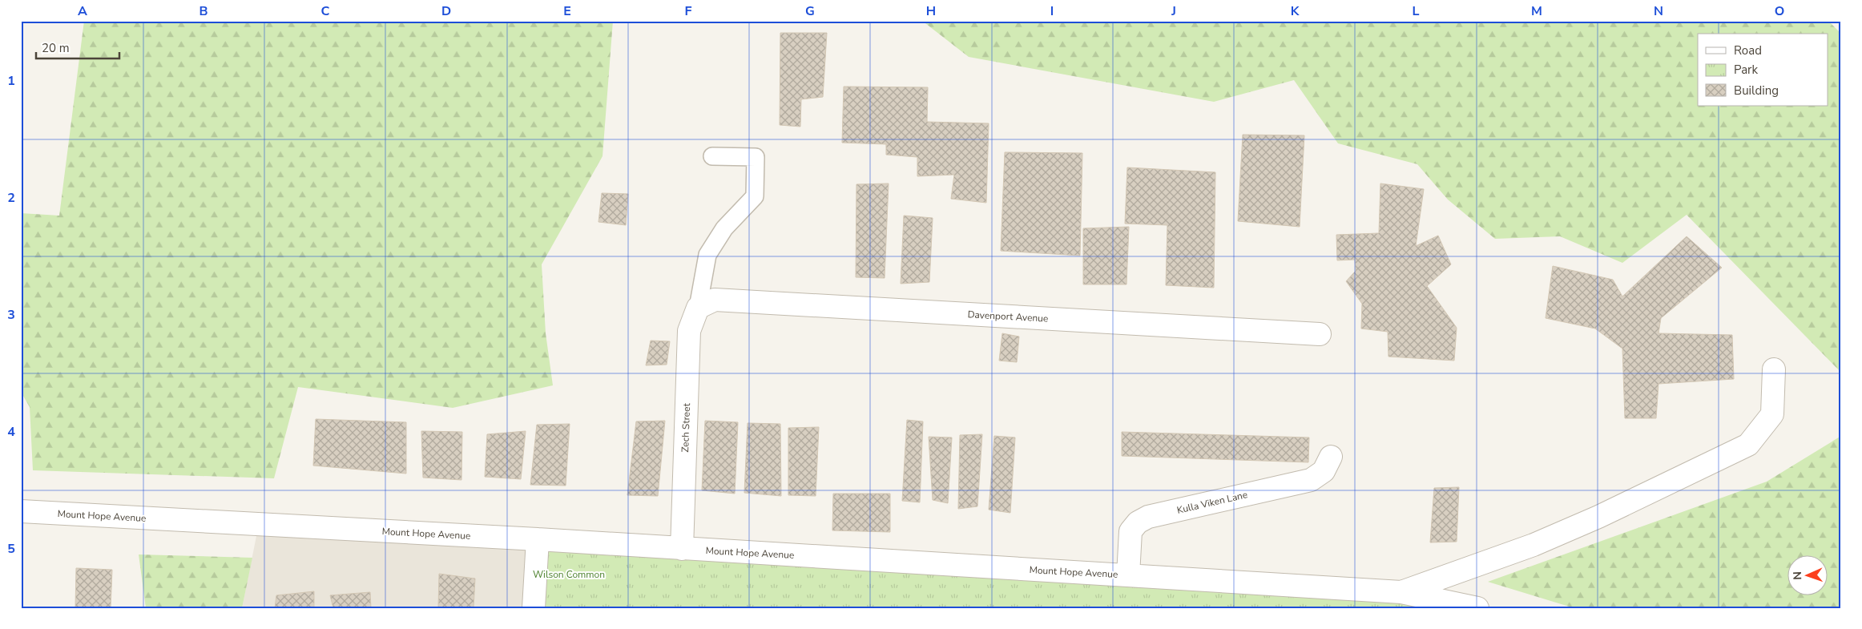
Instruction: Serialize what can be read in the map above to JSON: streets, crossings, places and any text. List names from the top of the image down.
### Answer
{
  "streets": {
    "street": [
      "Davenport Avenue",
      "Zech Street",
      "Kulla Viken Lane",
      "Mount Hope Avenue"
    ]
  },
  "crossings": [
    ["Davenport Avenue", "Zech Street"],
    ["Zech Street", "Mount Hope Avenue"],
    ["Kulla Viken Lane", "Mount Hope Avenue"]
  ],
  "parks": ["Wilson Common"],
  "legend": ["Road", "Park", "Building"],
  "scale_bar": "20 m",
  "north": "left",
  "grid": {
    "columns": [
      "A",
      "B",
      "C",
      "D",
      "E",
      "F",
      "G",
      "H",
      "I",
      "J",
      "K",
      "L",
      "M",
      "N",
      "O"
    ],
    "rows": [
      "1",
      "2",
      "3",
      "4",
      "5"
    ]
  }
}
